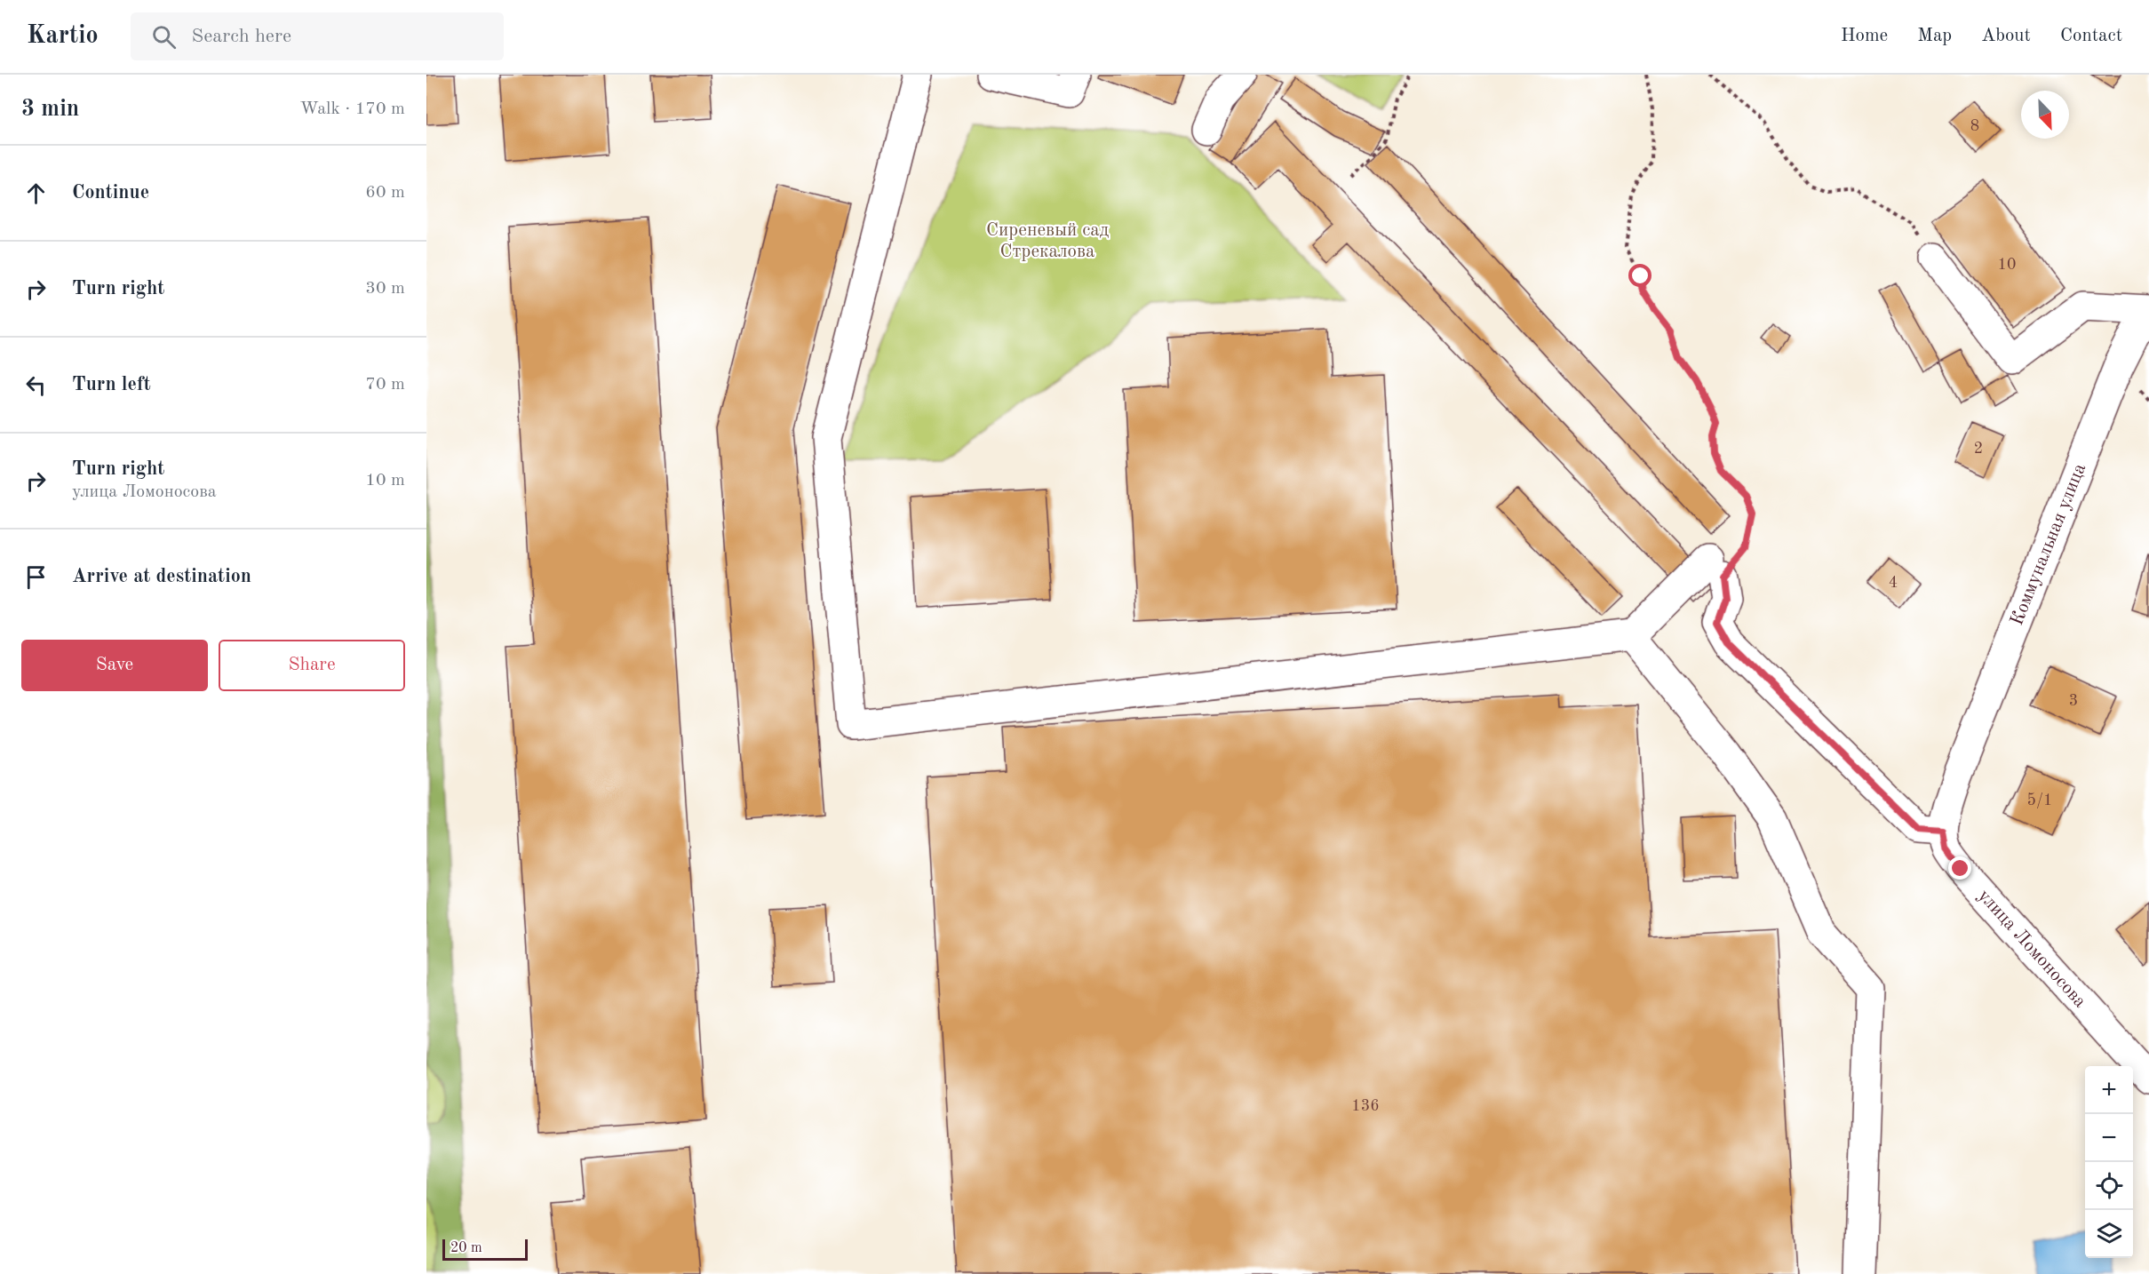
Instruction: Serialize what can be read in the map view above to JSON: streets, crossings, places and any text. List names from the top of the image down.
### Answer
{
  "streets": {
    "street": ["Коммунальная улица", "улица Ломоносова"]
  },
  "crossings": [
    ["Коммунальная улица", "улица Ломоносова"]
  ],
  "parks": ["Сиреневый сад Стрекалова"],
  "house_numbers": [
    "8",
    "10",
    "2",
    "4",
    "3",
    "5/1",
    "136"
  ],
  "scale_bar": "20 m",
  "north": "bottom right",
  "page": {
    "header": "Kartio",
    "search": "Search here",
    "nav": [
      "Home",
      "Map",
      "About",
      "Contact"
    ],
    "heading": ["3 min", "Walk · 170 m"],
    "list": [
      ["Continue", "60 m"],
      ["Turn right", "30 m"],
      ["Turn left", "70 m"],
      ["Turn right", "улица Ломоносова", "10 m"],
      "Arrive at destination"
    ],
    "buttons": ["Save", "Share"],
    "map_buttons": ["+", "−"],
    "scale": "20 m"
  }
}
